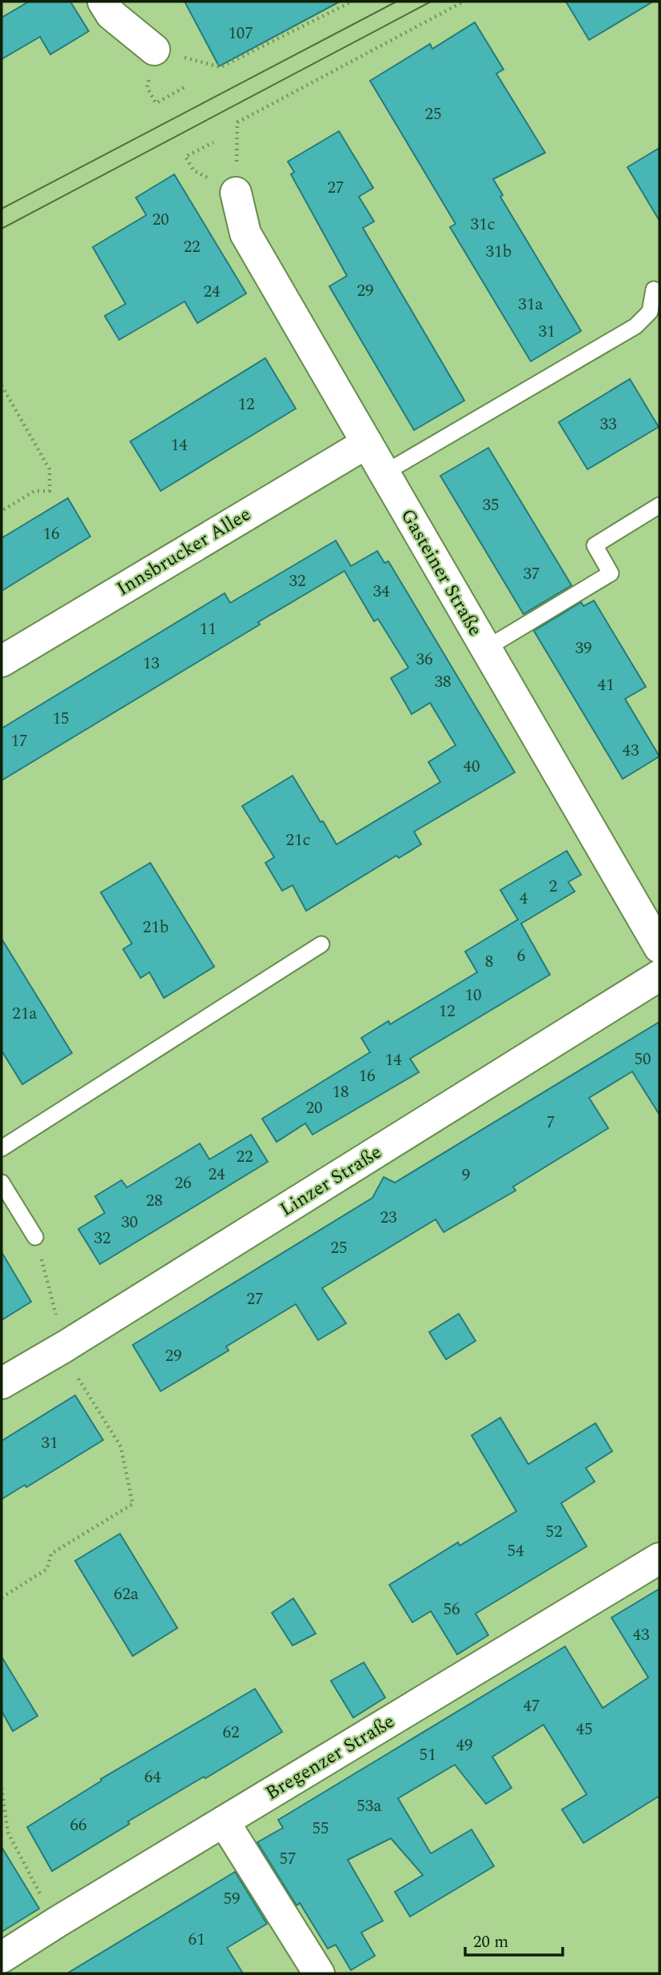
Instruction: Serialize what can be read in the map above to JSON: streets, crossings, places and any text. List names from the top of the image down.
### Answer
{
  "streets": {
    "street": [
      "Innsbrucker Allee",
      "Gasteiner Straße",
      "Linzer Straße",
      "Bregenzer Straße"
    ]
  },
  "crossings": [
    ["Innsbrucker Allee", "Gasteiner Straße"]
  ],
  "house_numbers": [
    "107",
    "25",
    "27",
    "20",
    "31c",
    "22",
    "31b",
    "29",
    "24",
    "31a",
    "31",
    "12",
    "33",
    "14",
    "35",
    "16",
    "37",
    "32",
    "34",
    "11",
    "39",
    "36",
    "13",
    "38",
    "41",
    "15",
    "17",
    "43",
    "40",
    "21c",
    "2",
    "4",
    "21b",
    "6",
    "8",
    "10",
    "12",
    "21a",
    "50",
    "14",
    "16",
    "18",
    "20",
    "7",
    "22",
    "24",
    "9",
    "26",
    "28",
    "23",
    "30",
    "32",
    "25",
    "27",
    "29",
    "31",
    "52",
    "54",
    "62a",
    "56",
    "43",
    "47",
    "45",
    "62",
    "49",
    "51",
    "64",
    "53a",
    "66",
    "55",
    "57",
    "59",
    "61"
  ],
  "scale_bar": "20 m"
}
